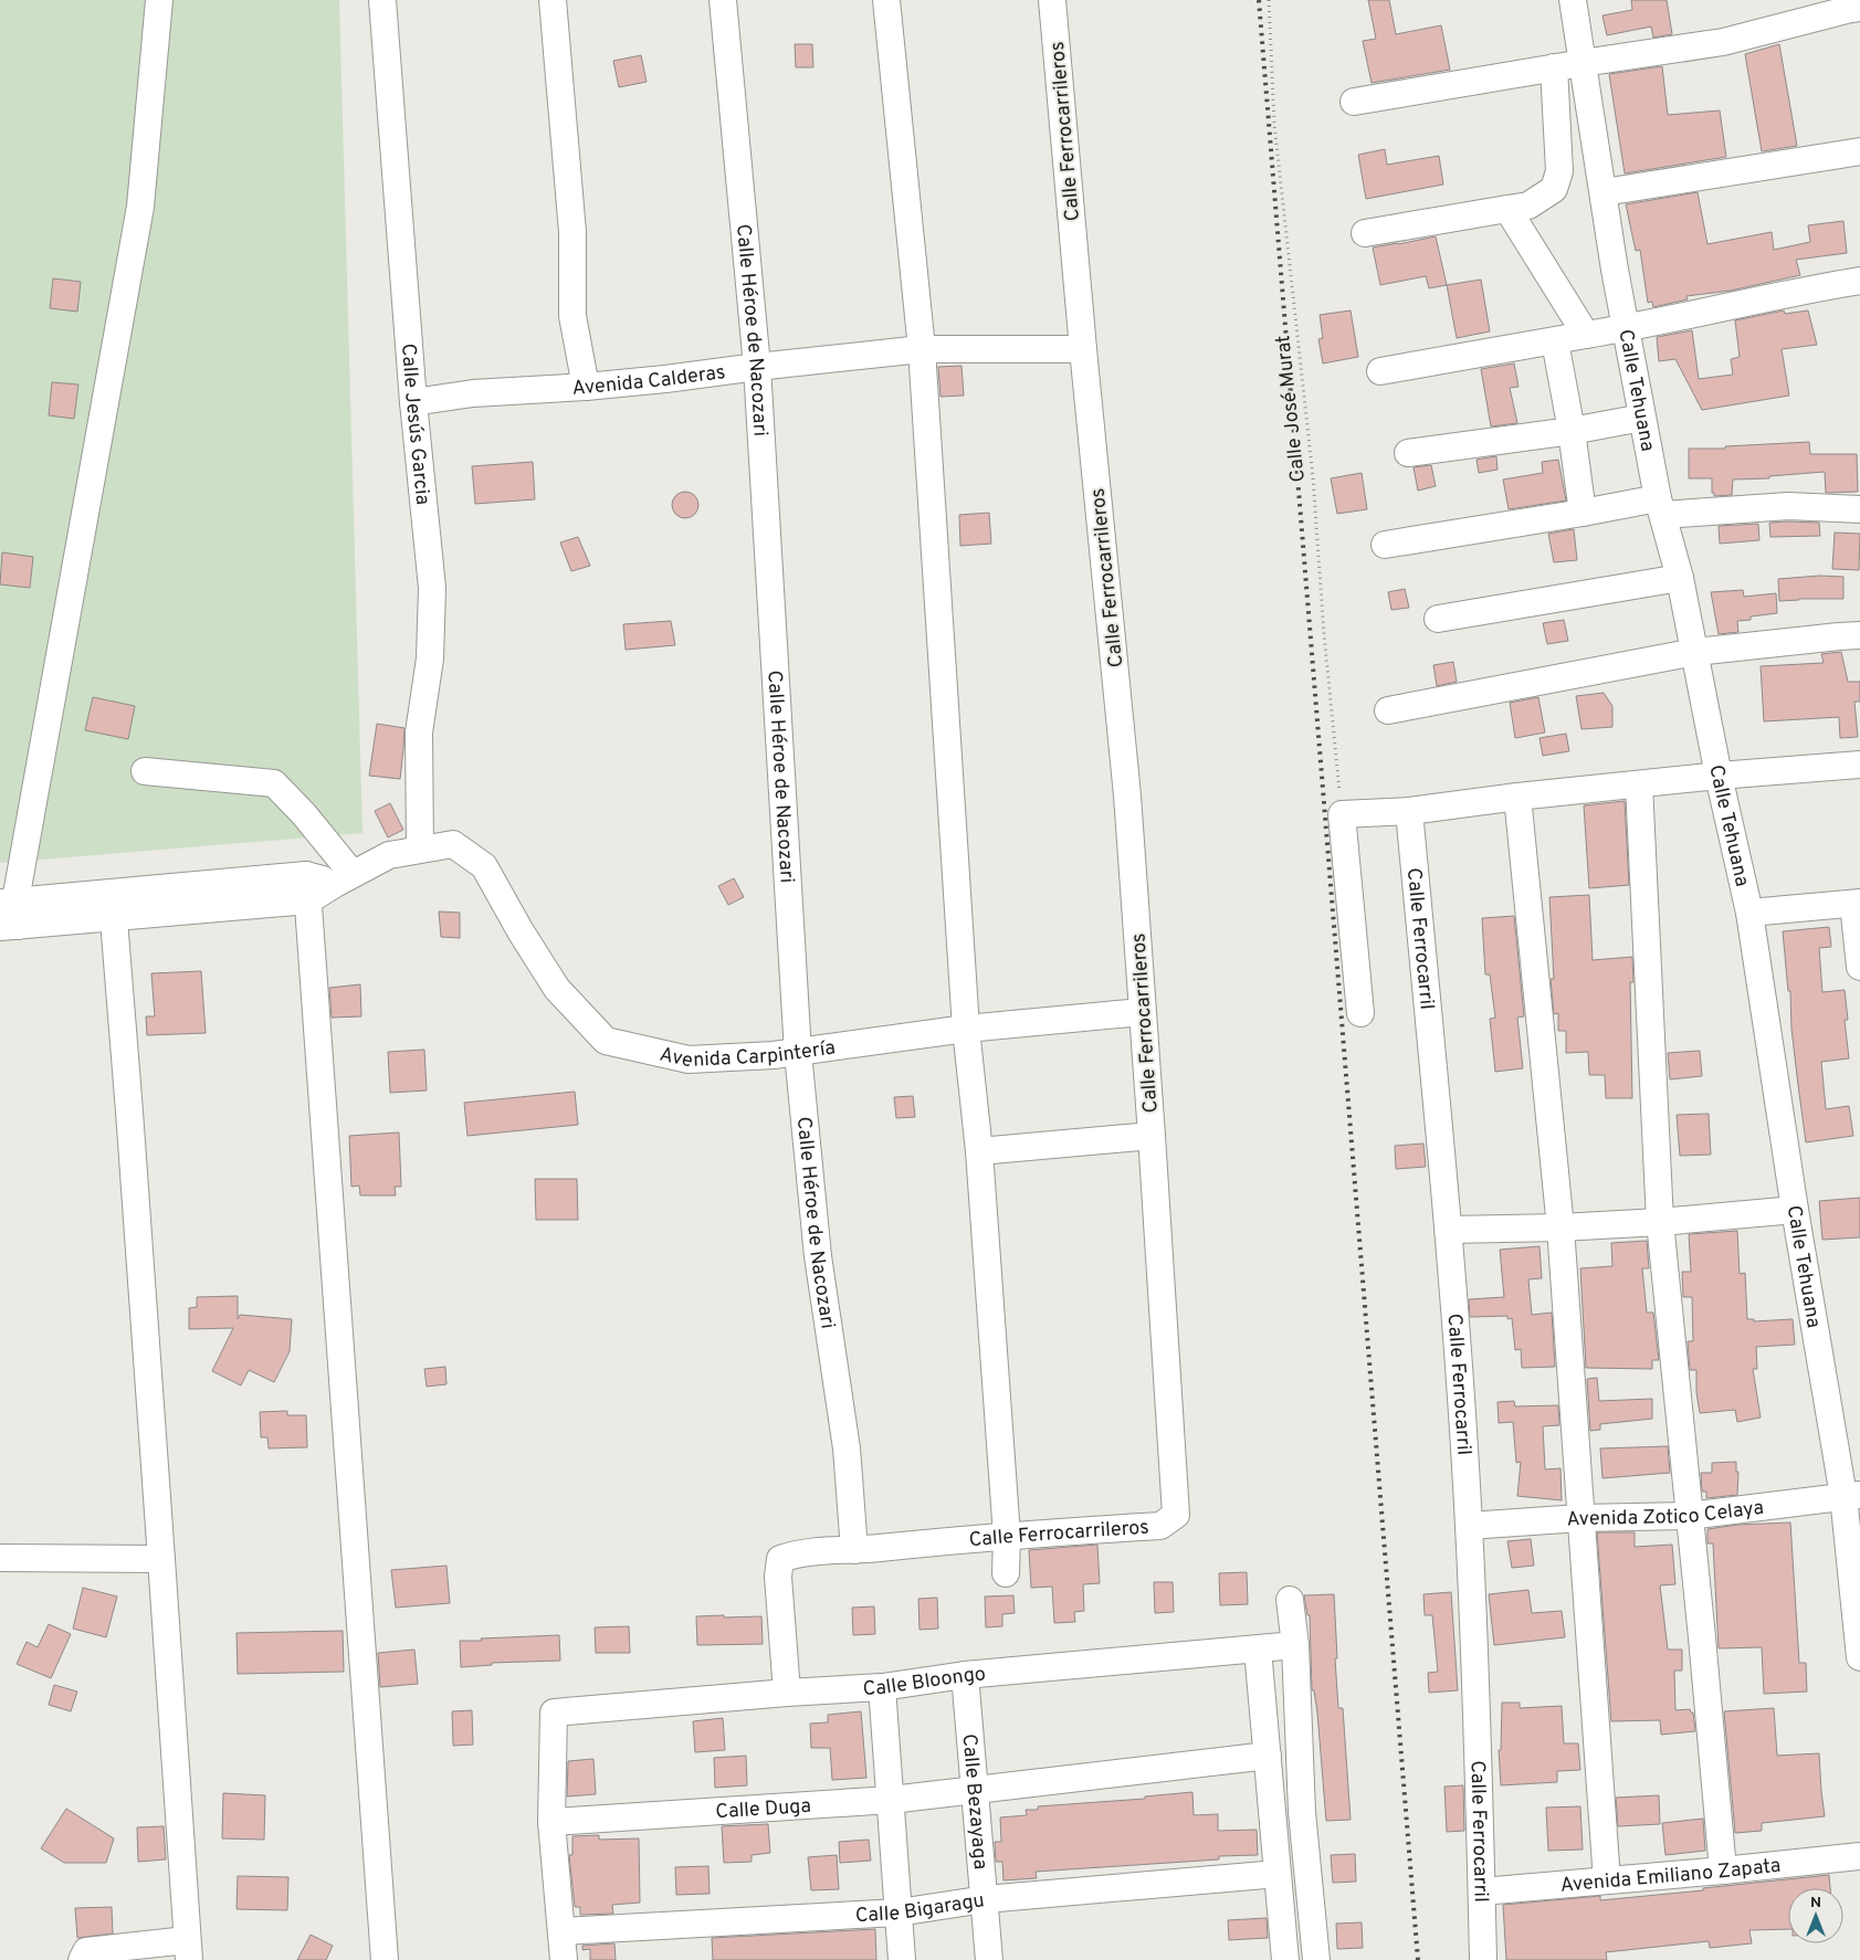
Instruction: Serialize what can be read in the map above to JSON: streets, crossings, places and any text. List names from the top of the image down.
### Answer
{
  "streets": {
    "street": [
      "Calle Ferrocarrileros",
      "Calle Héroe de Nacozari",
      "Avenida Calderas",
      "Calle Tehuana",
      "Calle Jesús Garcia",
      "Calle Ferrocarril",
      "Avenida Carpintería",
      "Avenida Zotico Celaya",
      "Calle Bloongo",
      "Calle Bezayaga",
      "Calle Duga",
      "Avenida Emiliano Zapata",
      "Calle Bigaragu"
    ],
    "path": ["Calle José Murat"]
  },
  "crossings": [
    ["Calle Ferrocarrileros", "Calle Héroe de Nacozari"],
    ["Calle Ferrocarrileros", "Avenida Calderas"],
    ["Calle Ferrocarrileros", "Avenida Carpintería"],
    ["Calle Ferrocarrileros", "Calle Bloongo"],
    ["Calle Héroe de Nacozari", "Avenida Calderas"],
    ["Calle Héroe de Nacozari", "Avenida Carpintería"],
    ["Avenida Calderas", "Calle Jesús Garcia"],
    ["Calle Tehuana", "Avenida Zotico Celaya"],
    ["Calle Jesús Garcia", "Avenida Carpintería"],
    ["Calle Ferrocarril", "Avenida Zotico Celaya"],
    ["Calle Ferrocarril", "Avenida Emiliano Zapata"],
    ["Calle Bloongo", "Calle Bezayaga"],
    ["Calle Bloongo", "Calle Duga"],
    ["Calle Bezayaga", "Calle Duga"],
    ["Calle Bezayaga", "Calle Bigaragu"]
  ],
  "north": "top"
}
